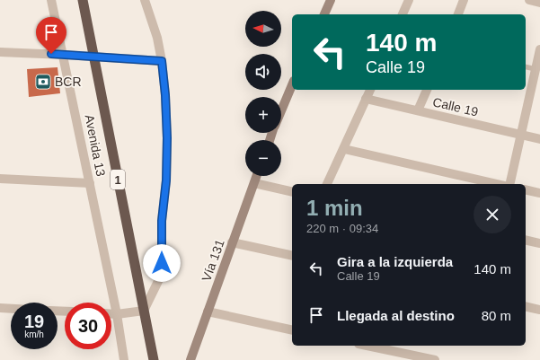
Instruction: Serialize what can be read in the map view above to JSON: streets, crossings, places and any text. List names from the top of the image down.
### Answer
{
  "streets": {
    "highway": ["1"],
    "main road": ["Vía 131"],
    "street": ["Calle 19", "Avenida 13"]
  },
  "places": {
    "bank": ["BCR"]
  },
  "north": "left",
  "page": {
    "map_buttons": ["+", "−"],
    "turn": ["140 m", "Calle 19"],
    "heading": ["1 min", "220 m · 09:34"],
    "list": [
      {
        "name": "Gira a la izquierda",
        "note": "Calle 19",
        "value": "140 m"
      },
      {
        "name": "Llegada al destino",
        "value": "80 m"
      }
    ],
    "speed": "19 km/h",
    "limit": "30"
  }
}
